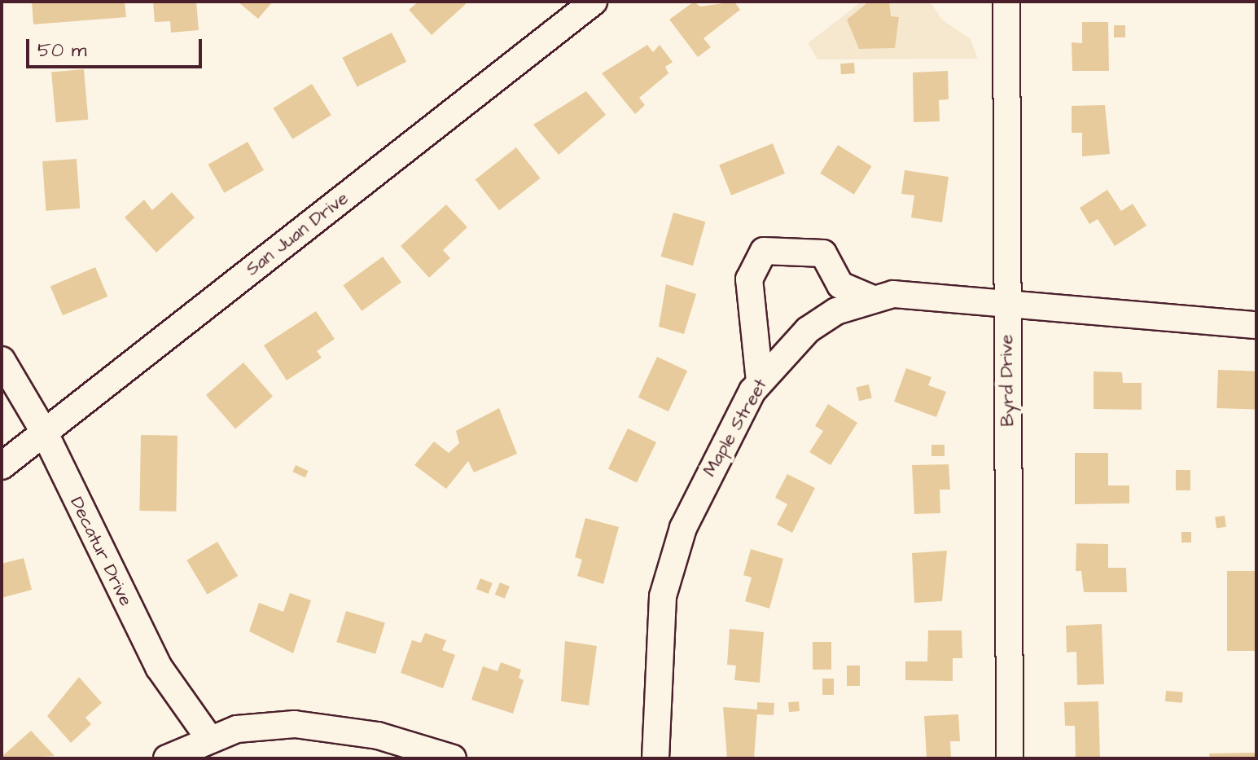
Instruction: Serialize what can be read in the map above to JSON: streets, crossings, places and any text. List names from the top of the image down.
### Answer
{
  "streets": {
    "street": [
      "San Juan Drive",
      "Byrd Drive",
      "Maple Street",
      "Decatur Drive"
    ]
  },
  "crossings": [
    ["San Juan Drive", "Decatur Drive"],
    ["Byrd Drive", "Maple Street"]
  ],
  "scale_bar": "50 m"
}
